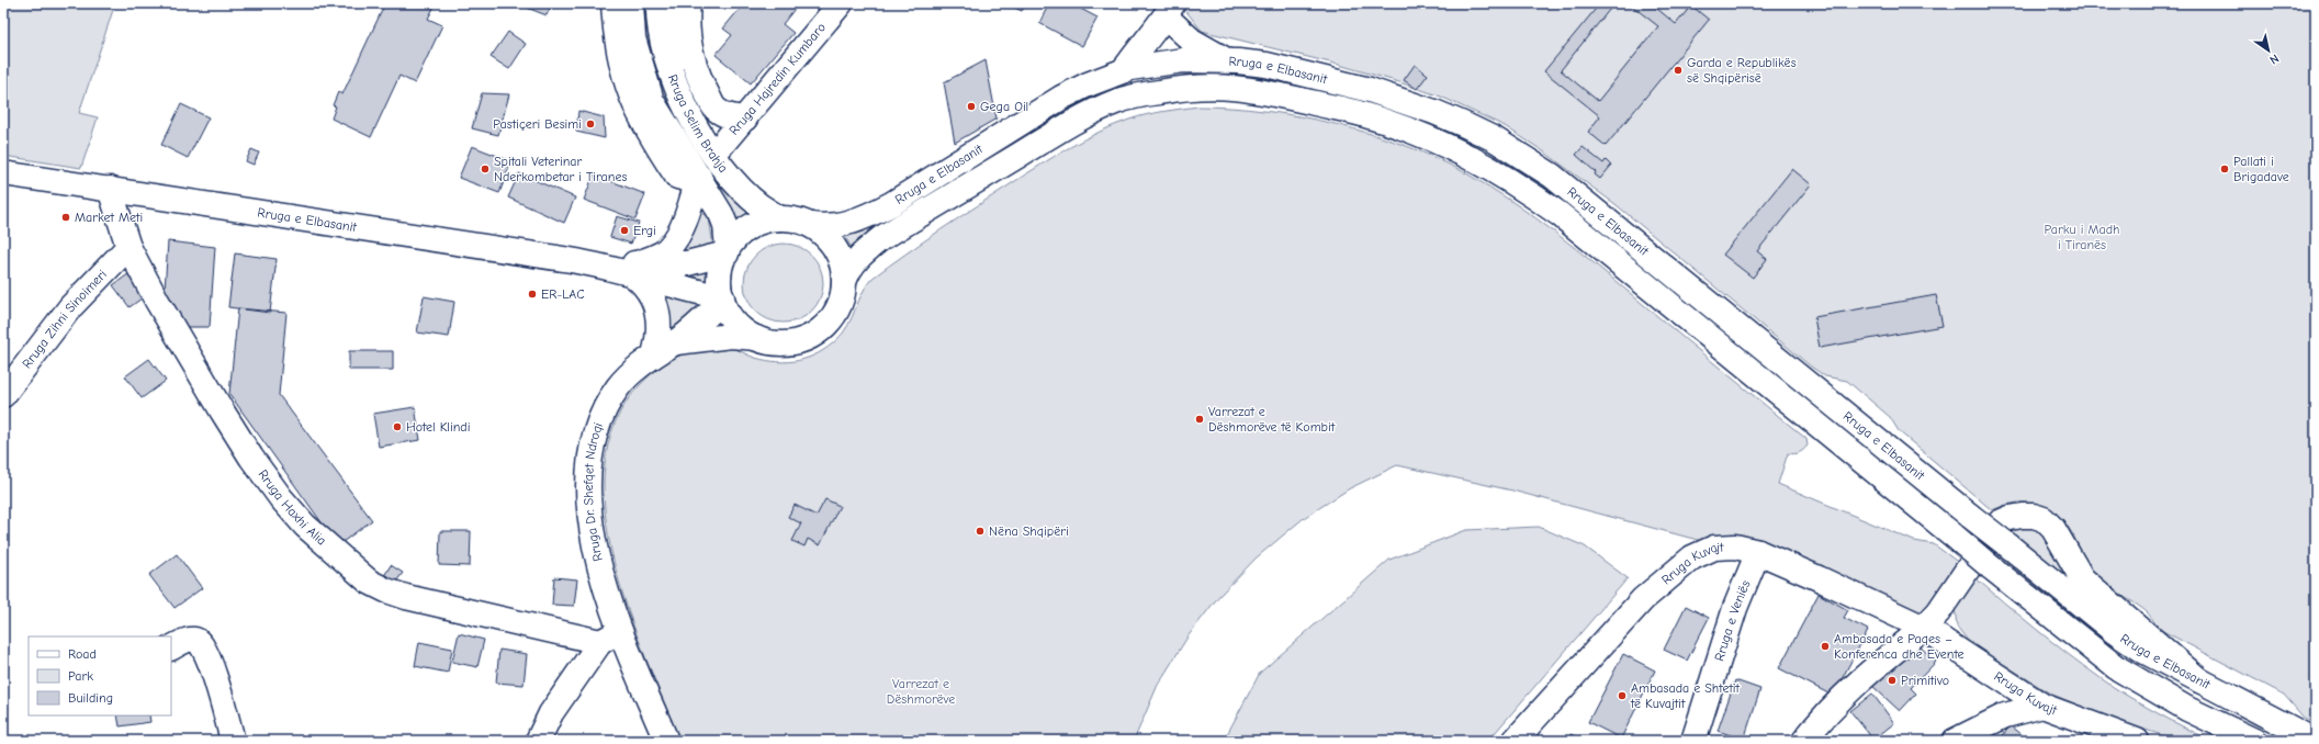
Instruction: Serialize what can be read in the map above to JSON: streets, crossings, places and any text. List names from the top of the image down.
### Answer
{
  "streets": {
    "main road": [
      "Rruga e Elbasanit",
      "Rruga Hajredin Kumbaro",
      "Rruga Selim Brahja",
      "Rruga Zihni Sinoimeri",
      "Rruga Dr. Shefqet Ndroqi",
      "Rruga Haxhi Alia",
      "Rruga Kuvajt",
      "Rruga e Veniës"
    ]
  },
  "crossings": [
    ["Rruga e Elbasanit", "Rruga Selim Brahja"],
    ["Rruga e Elbasanit", "Rruga Dr. Shefqet Ndroqi"],
    ["Rruga e Elbasanit", "Rruga Haxhi Alia"],
    ["Rruga Hajredin Kumbaro", "Rruga Selim Brahja"],
    ["Rruga Selim Brahja", "Rruga Dr. Shefqet Ndroqi"],
    ["Rruga Zihni Sinoimeri", "Rruga Haxhi Alia"],
    ["Rruga Dr. Shefqet Ndroqi", "Rruga Haxhi Alia"],
    ["Rruga Kuvajt", "Rruga e Veniës"]
  ],
  "parks": ["Parku i Madh i Tiranës", "Varrezat e Dëshmorëve"],
  "places": [
    "Garda e Republikës së Shqipërisë",
    "Gega Oil",
    "Pastiçeri Besimi",
    "Spitali Veterinar Nderkombetar i Tiranes",
    "Pallati i Brigadave",
    "Market Meti",
    "Ergi",
    "ER-LAC",
    "Varrezat e Dëshmorëve të Kombit",
    "Hotel Klindi",
    "Nëna Shqipëri",
    "Ambasada e Paqes – Konferenca dhe Evente",
    "Primitivo",
    "Ambasada e Shtetit të Kuvajtit"
  ],
  "legend": ["Road", "Park", "Building"],
  "north": "bottom right"
}
